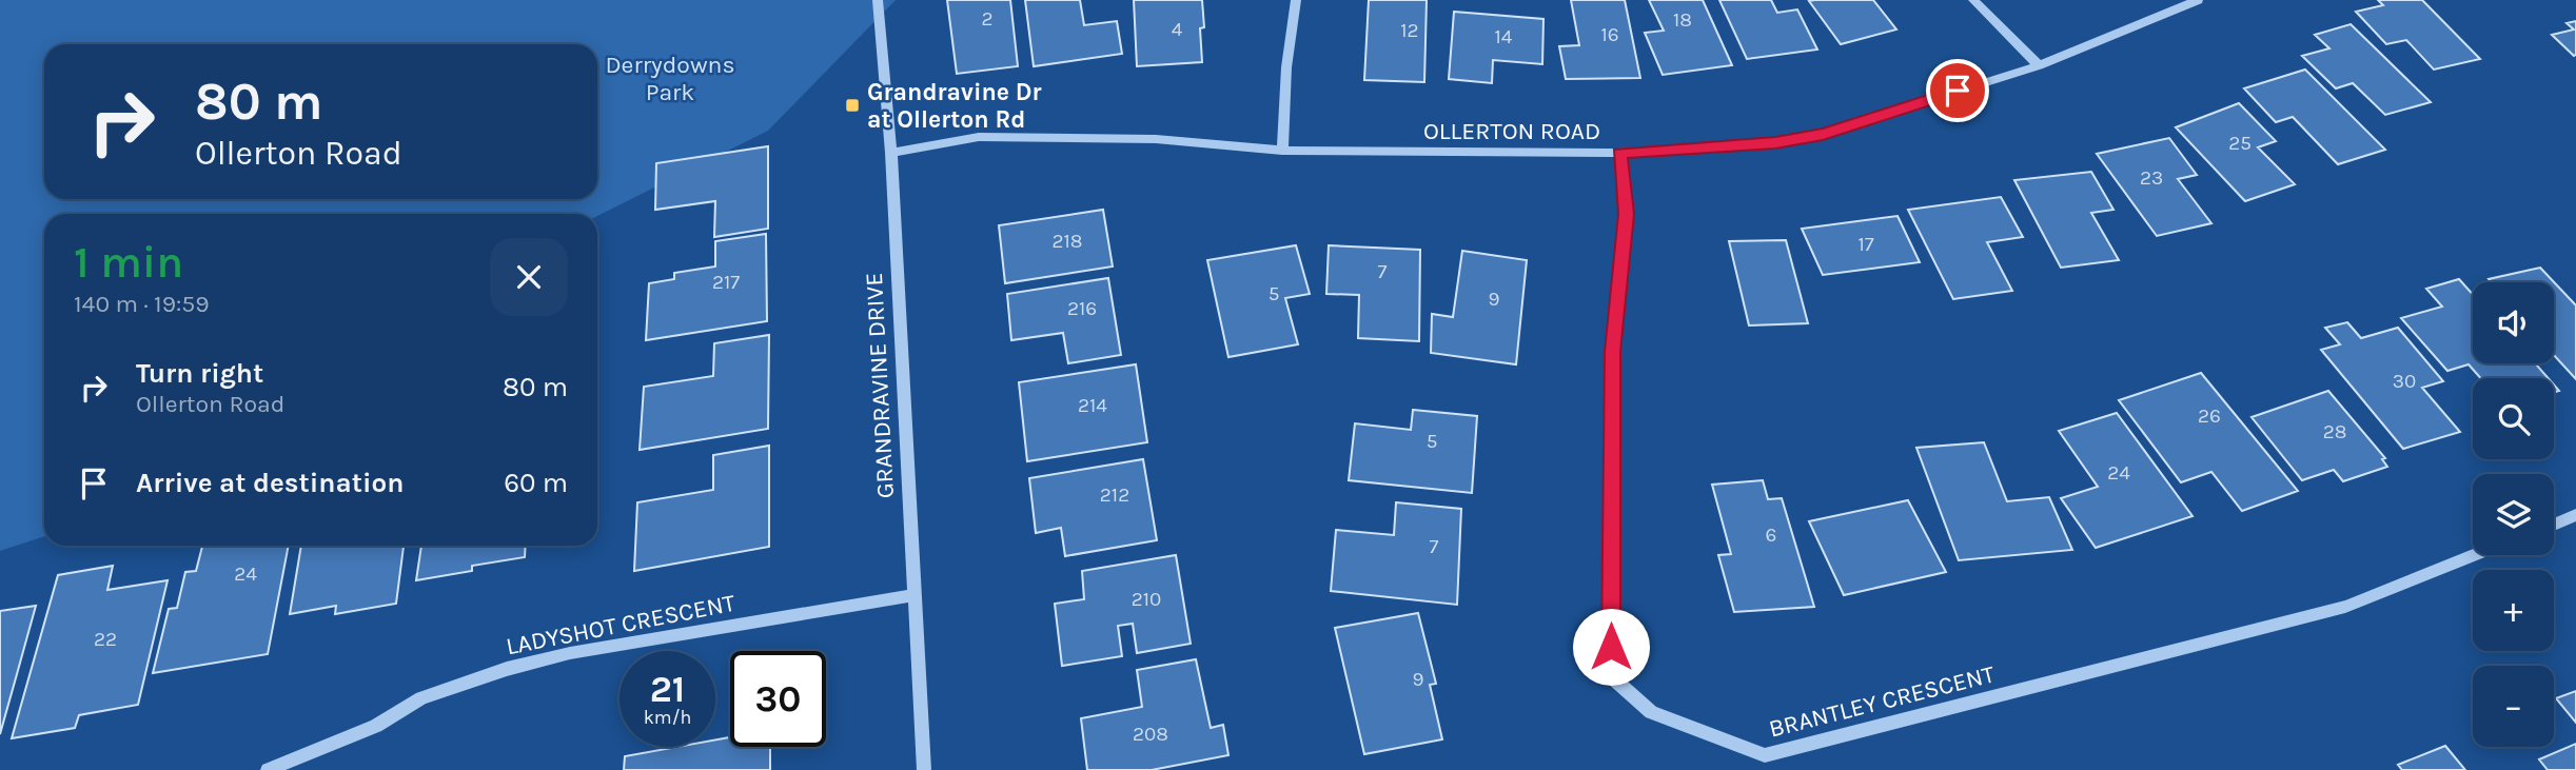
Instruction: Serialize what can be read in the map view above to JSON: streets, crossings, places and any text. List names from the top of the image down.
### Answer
{
  "streets": {
    "street": [
      "OLLERTON ROAD",
      "GRANDRAVINE DRIVE",
      "LADYSHOT CRESCENT",
      "BRANTLEY CRESCENT"
    ]
  },
  "crossings": [
    ["OLLERTON ROAD", "GRANDRAVINE DRIVE"],
    ["OLLERTON ROAD", "BRANTLEY CRESCENT"],
    ["GRANDRAVINE DRIVE", "LADYSHOT CRESCENT"]
  ],
  "parks": ["Derrydowns Park"],
  "places": {
    "transit": ["Grandravine Dr at Ollerton Rd"]
  },
  "house_numbers": [
    "2",
    "18",
    "4",
    "12",
    "16",
    "14",
    "25",
    "23",
    "218",
    "17",
    "7",
    "217",
    "5",
    "9",
    "216",
    "30",
    "214",
    "26",
    "28",
    "5",
    "24",
    "212",
    "6",
    "7",
    "24",
    "210",
    "22",
    "9",
    "208"
  ],
  "page": {
    "turn": ["80 m", "Ollerton Road"],
    "heading": ["1 min", "140 m · 19:59"],
    "map_buttons": ["+", "−"],
    "list": [
      {
        "name": "Turn right",
        "note": "Ollerton Road",
        "value": "80 m"
      },
      {
        "name": "Arrive at destination",
        "value": "60 m"
      }
    ],
    "speed": "21 km/h",
    "limit": "30"
  }
}
